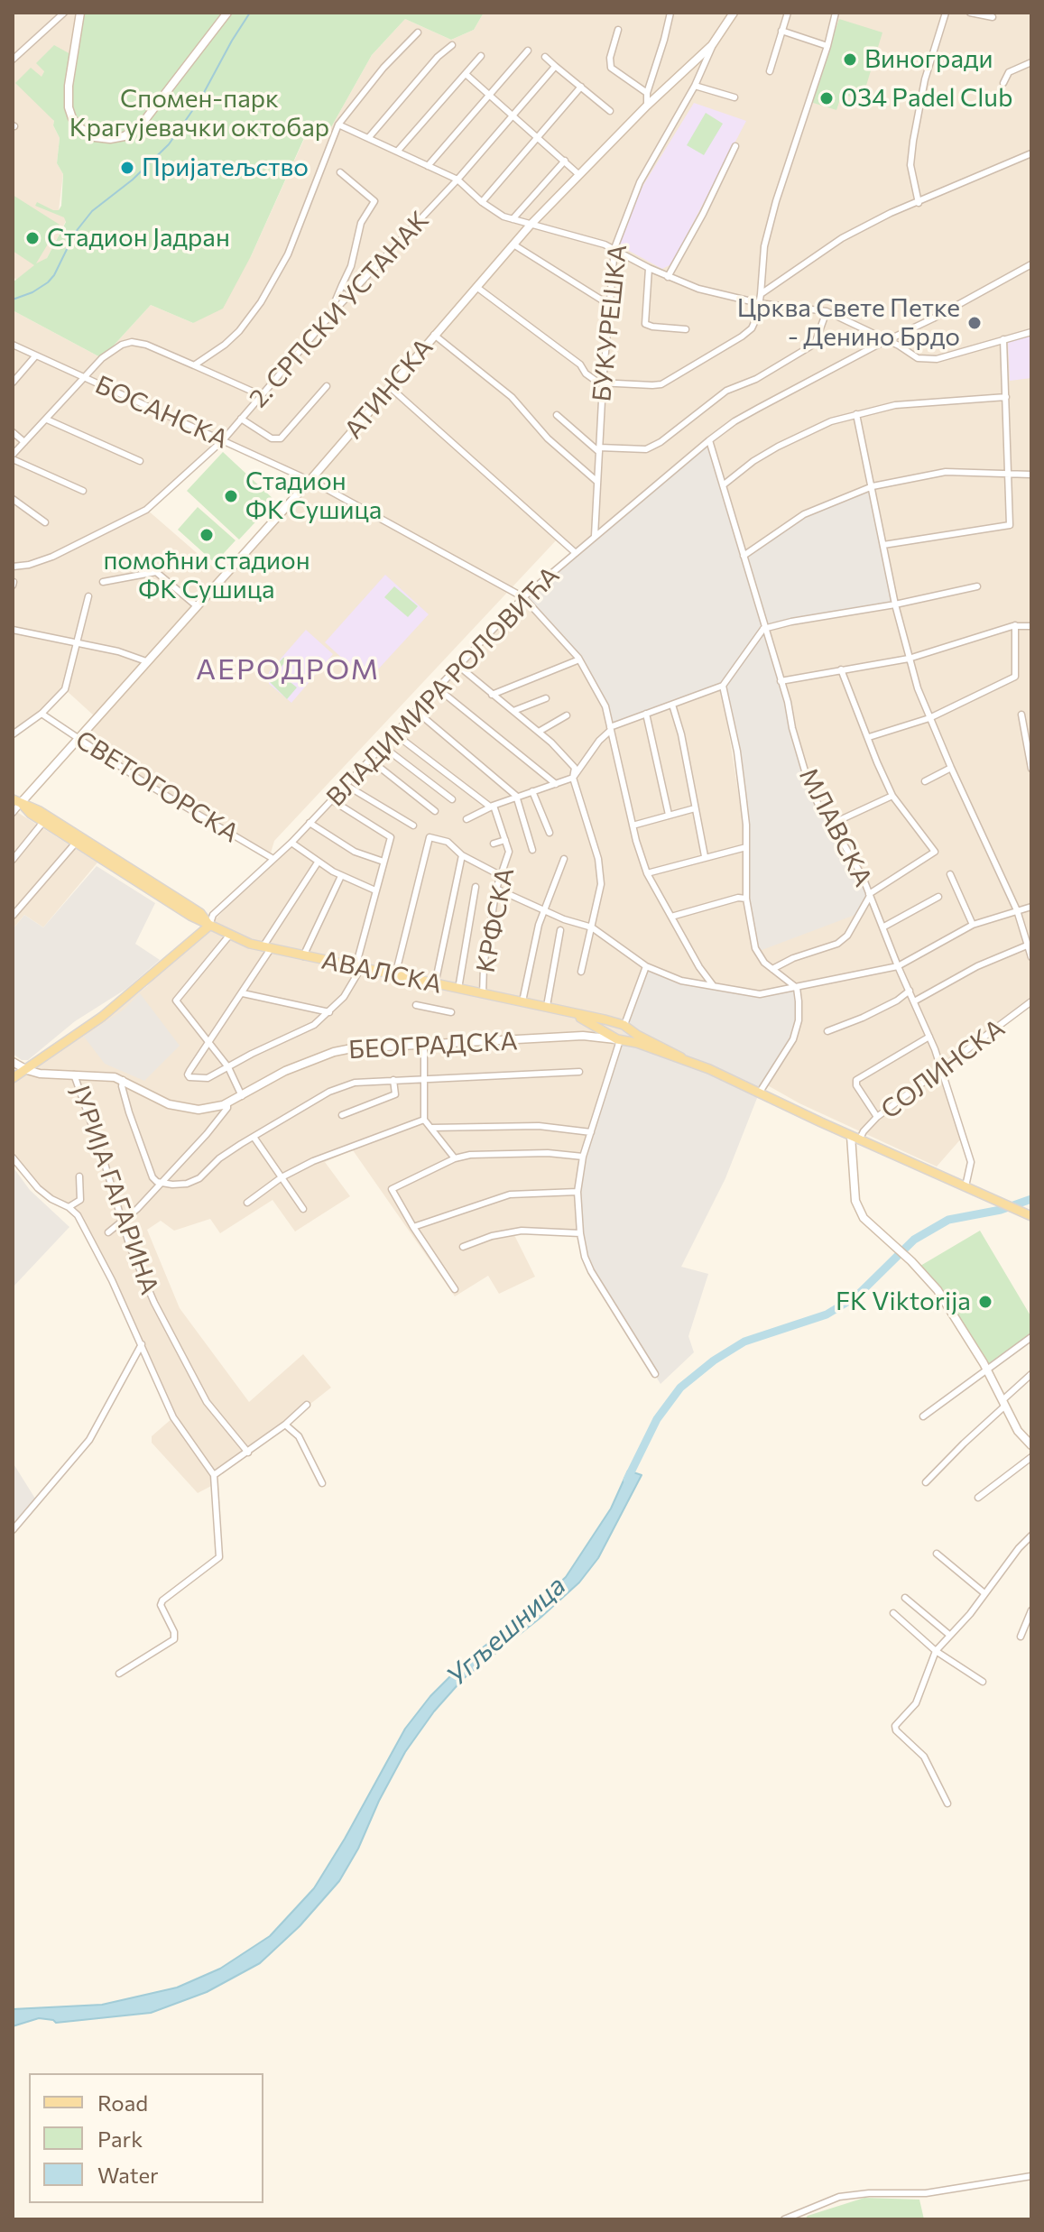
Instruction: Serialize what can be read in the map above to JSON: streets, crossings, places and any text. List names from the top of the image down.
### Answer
{
  "streets": {
    "main road": ["ВЛАДИМИРА РОЛОВИЋА", "АВАЛСКА"],
    "street": [
      "2. СРПСКИ УСТАНАК",
      "БУКУРЕШКА",
      "АТИНСКА",
      "БОСАНСКА",
      "СВЕТОГОРСКА",
      "МЛАВСКА",
      "КРФСКА",
      "БЕОГРАДСКА",
      "СОЛИНСКА",
      "ЈУРИЈА ГАГАРИНА"
    ]
  },
  "crossings": [
    ["2. СРПСКИ УСТАНАК", "БОСАНСКА"],
    ["БУКУРЕШКА", "АТИНСКА"],
    ["БУКУРЕШКА", "ВЛАДИМИРА РОЛОВИЋА"],
    ["АТИНСКА", "БОСАНСКА"],
    ["АТИНСКА", "СВЕТОГОРСКА"],
    ["АТИНСКА", "АВАЛСКА"],
    ["БОСАНСКА", "ВЛАДИМИРА РОЛОВИЋА"],
    ["ВЛАДИМИРА РОЛОВИЋА", "СВЕТОГОРСКА"],
    ["ВЛАДИМИРА РОЛОВИЋА", "МЛАВСКА"],
    ["ВЛАДИМИРА РОЛОВИЋА", "АВАЛСКА"],
    ["ВЛАДИМИРА РОЛОВИЋА", "БЕОГРАДСКА"],
    ["МЛАВСКА", "СОЛИНСКА"],
    ["КРФСКА", "АВАЛСКА"],
    ["БЕОГРАДСКА", "ЈУРИЈА ГАГАРИНА"]
  ],
  "districts": ["АЕРОДРОМ"],
  "water": ["Угљешница"],
  "parks": ["Спомен-парк Крагујевачки октобар"],
  "places": [
    "Виногради",
    "034 Padel Club",
    "Пријатељство",
    "Стадион Јадран",
    "Црква Свете Петке - Денино Брдо",
    "Стадион ФК Сушица",
    "помоћни стадион ФК Сушица",
    "FK Viktorija"
  ],
  "legend": ["Road", "Park", "Water"]
}
